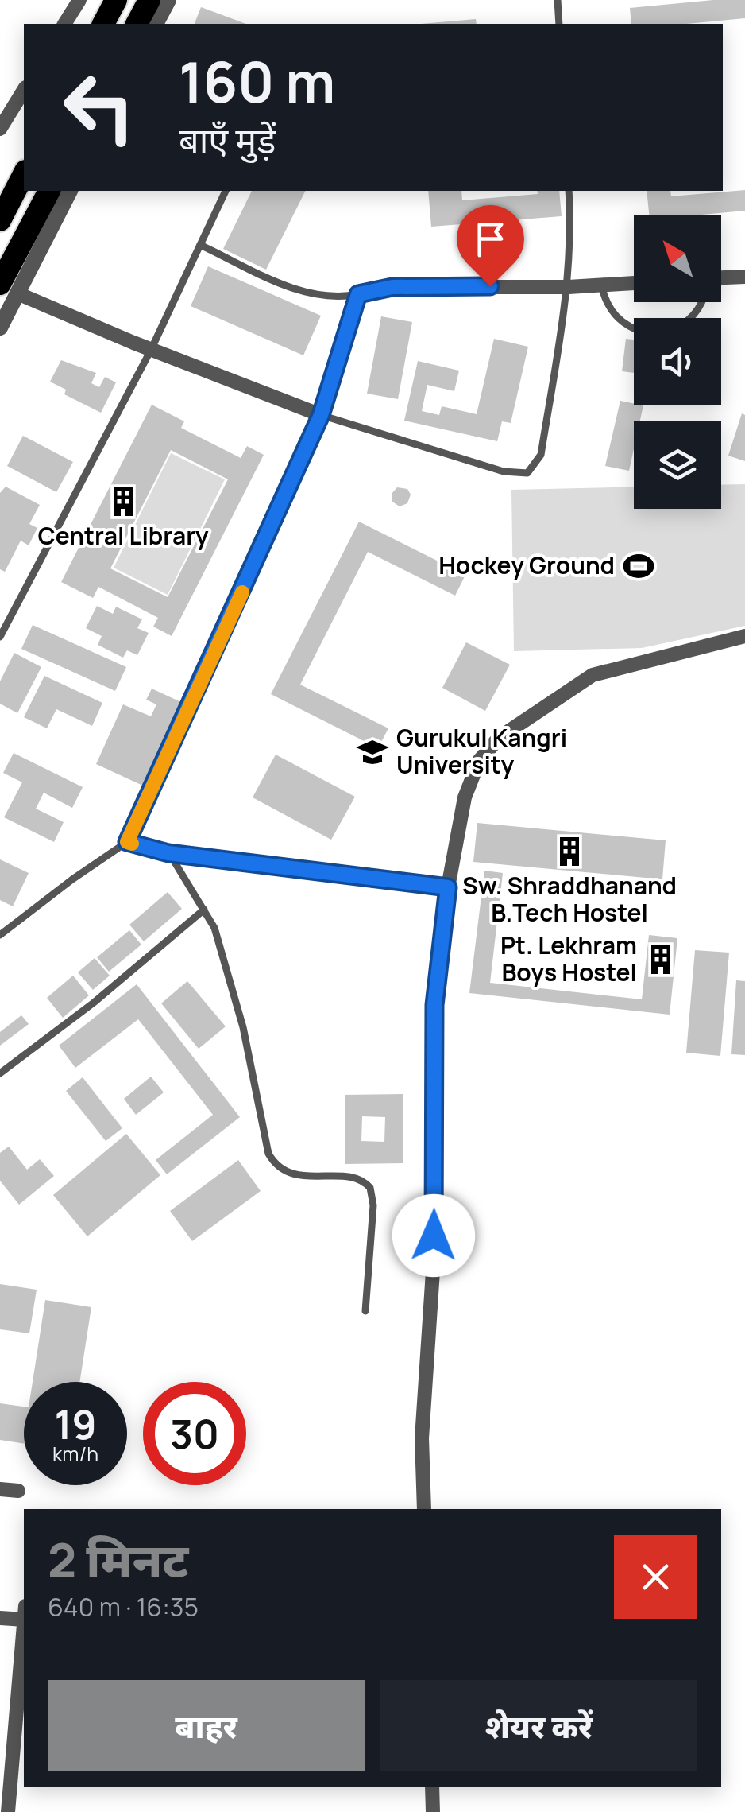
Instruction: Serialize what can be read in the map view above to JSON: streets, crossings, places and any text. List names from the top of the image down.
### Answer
{
  "places": {
    "building": ["Central Library", "Sw. Shraddhanand B.Tech Hostel", "Pt. Lekhram Boys Hostel"],
    "sports": ["Hockey Ground"],
    "school or university": ["Gurukul Kangri University"]
  },
  "north": "top left",
  "page": {
    "turn": ["160 m", "बाएँ मुड़ें"],
    "speed": "19 km/h",
    "limit": "30",
    "heading": ["2 मिनट", "640 m · 16:35"],
    "buttons": ["बाहर", "शेयर करें"]
  }
}
